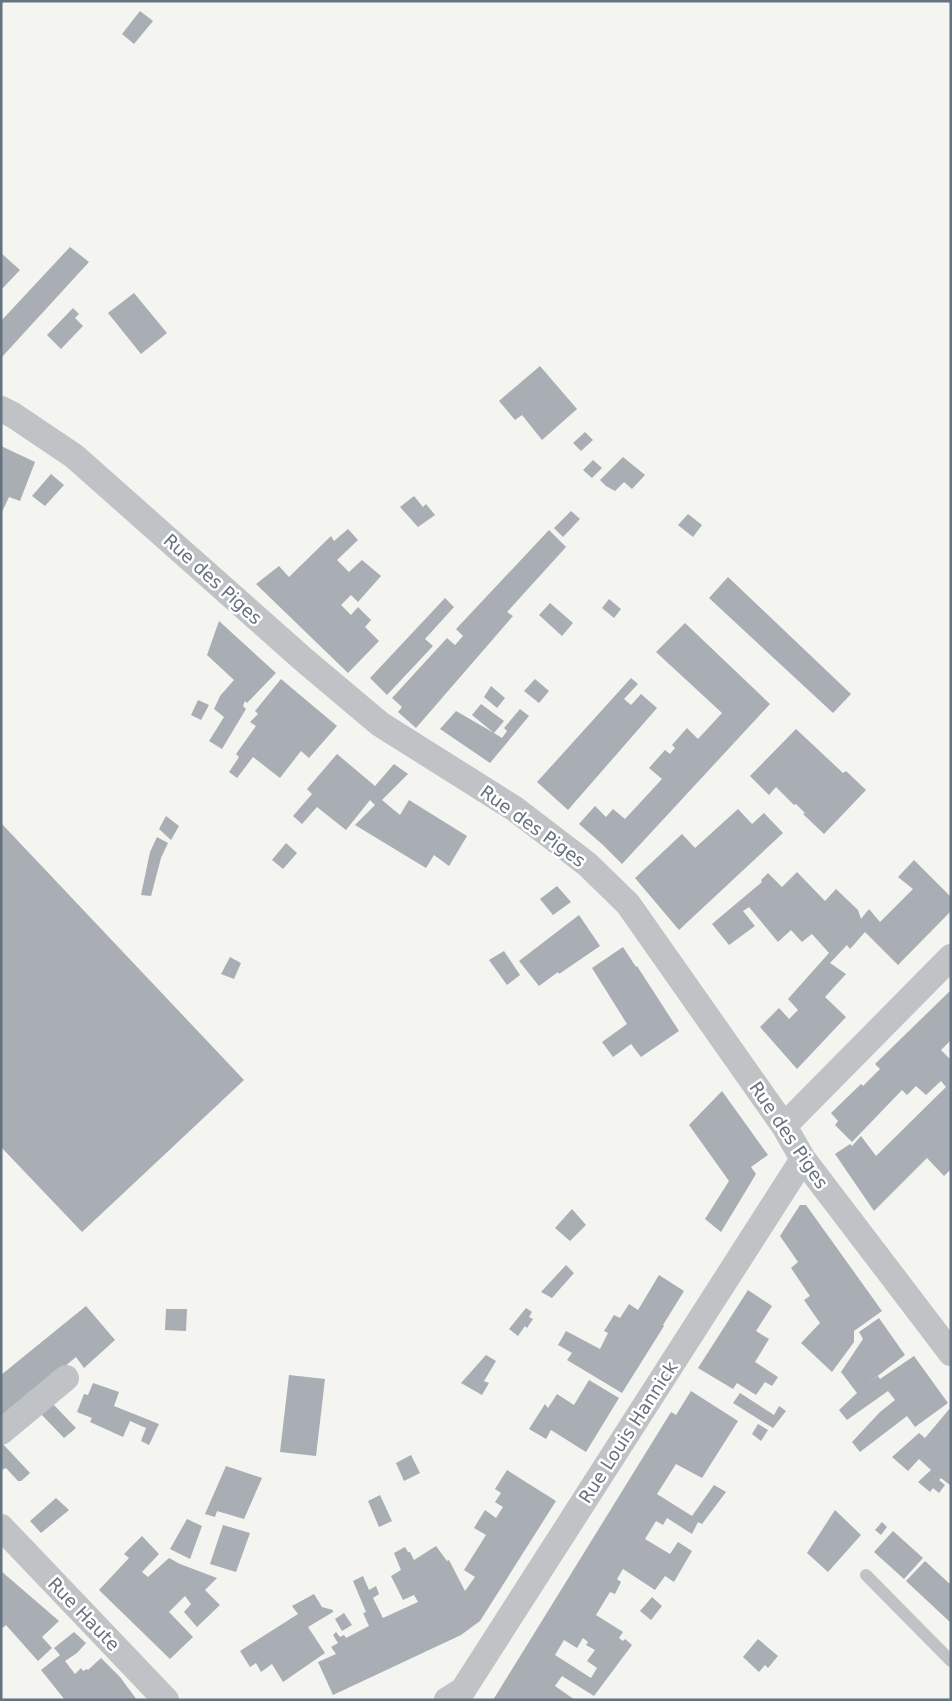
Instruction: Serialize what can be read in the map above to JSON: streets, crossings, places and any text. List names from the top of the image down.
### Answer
{
  "streets": {
    "street": ["Rue des Piges", "Rue Louis Hannick", "Rue Haute"]
  },
  "crossings": [
    ["Rue des Piges", "Rue Louis Hannick"]
  ]
}
